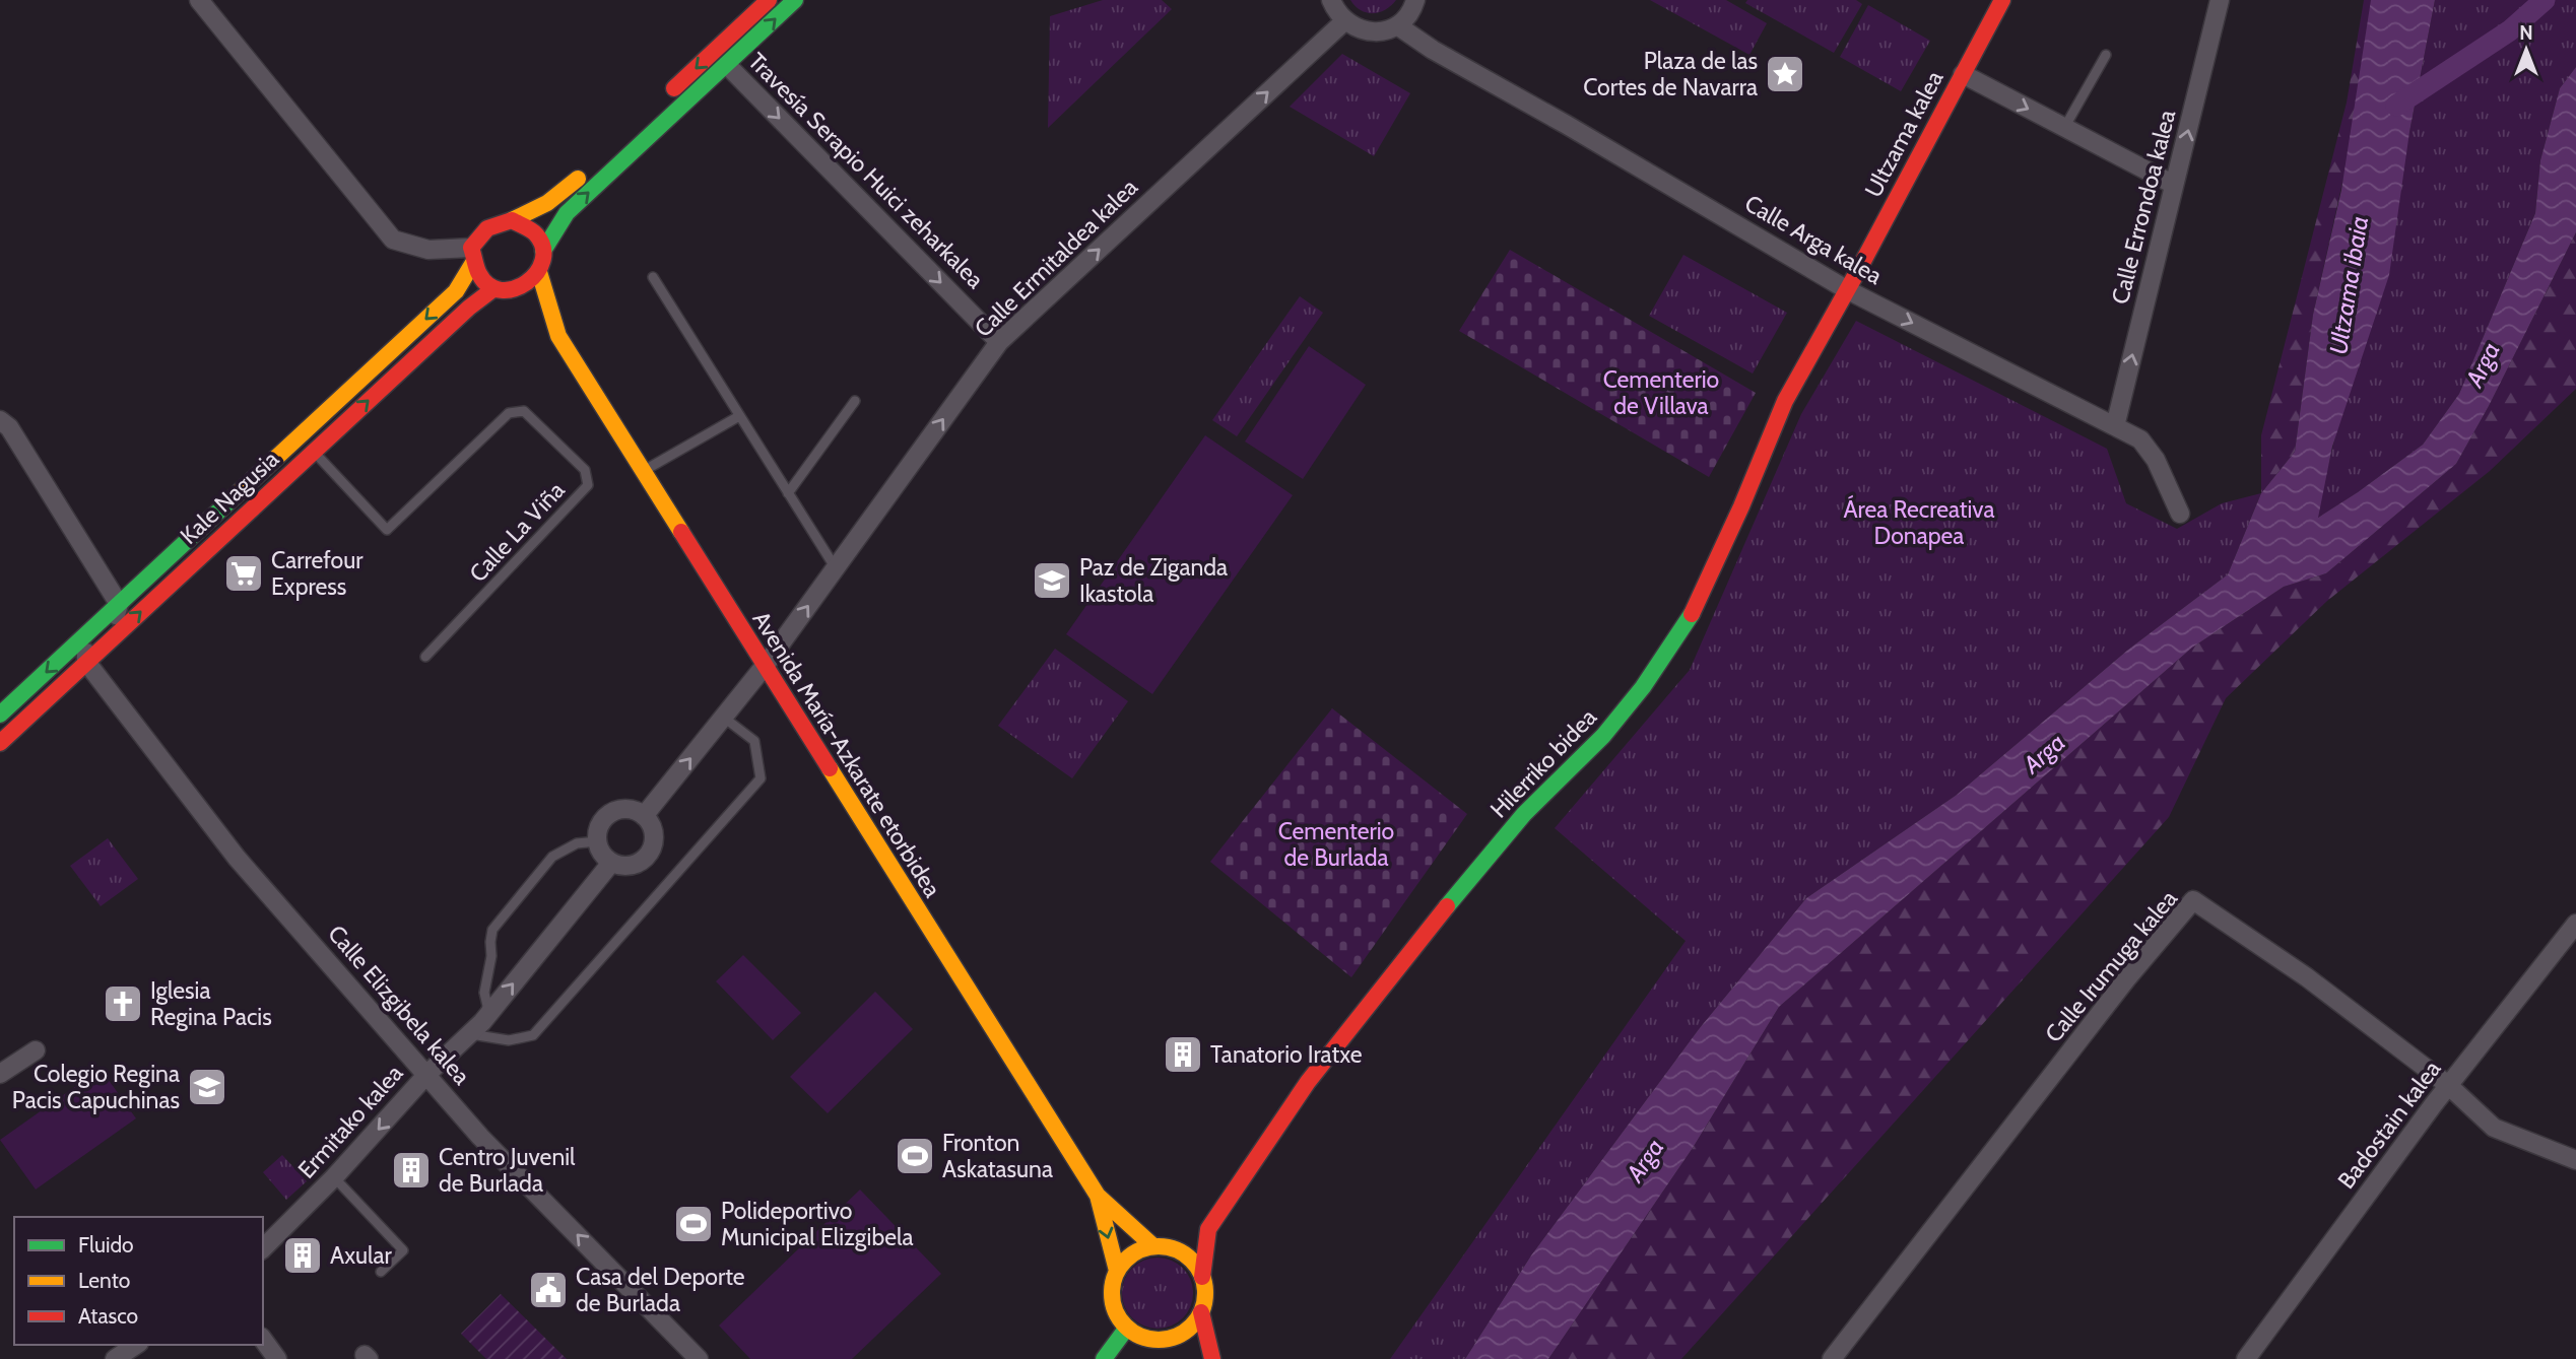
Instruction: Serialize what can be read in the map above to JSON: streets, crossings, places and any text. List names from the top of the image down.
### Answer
{
  "streets": {
    "main road": [
      "Ultzama kalea",
      "Kale Nagusia",
      "Avenida María-Azkarate etorbidea",
      "Hilerriko bidea"
    ],
    "street": [
      "Travesía Serapio Huici zeharkalea",
      "Calle Errondoa kalea",
      "Calle Arga kalea",
      "Calle Ermitaldea kalea",
      "Calle Irumuga kalea",
      "Calle Elizgibela kalea",
      "Ermitako kalea",
      "Badostain kalea"
    ],
    "lane": ["Calle La Viña"]
  },
  "crossings": [
    ["Ultzama kalea", "Calle Arga kalea"],
    ["Ultzama kalea", "Hilerriko bidea"],
    ["Travesía Serapio Huici zeharkalea", "Calle Ermitaldea kalea"],
    ["Calle Errondoa kalea", "Calle Arga kalea"],
    ["Calle Arga kalea", "Hilerriko bidea"],
    ["Calle Ermitaldea kalea", "Avenida María-Azkarate etorbidea"],
    ["Kale Nagusia", "Calle La Viña"],
    ["Kale Nagusia", "Avenida María-Azkarate etorbidea"],
    ["Kale Nagusia", "Calle Elizgibela kalea"],
    ["Calle Irumuga kalea", "Badostain kalea"],
    ["Calle Elizgibela kalea", "Ermitako kalea"]
  ],
  "one_way": [
    "Travesía Serapio Huici zeharkalea",
    "Calle Errondoa kalea",
    "Calle Ermitaldea kalea",
    "Calle Elizgibela kalea"
  ],
  "water": ["Ultzama ibaia", "Arga"],
  "parks": ["Cementerio de Villava", "Área Recreativa Donapea", "Cementerio de Burlada"],
  "places": {
    "place": ["Plaza de las Cortes de Navarra"],
    "supermarket": ["Carrefour Express"],
    "school or university": ["Paz de Ziganda Ikastola", "Colegio Regina Pacis Capuchinas"],
    "church": ["Iglesia Regina Pacis"],
    "building": ["Tanatorio Iratxe", "Centro Juvenil de Burlada", "Axular"],
    "sports": ["Fronton Askatasuna", "Polideportivo Municipal Elizgibela"],
    "public building": ["Casa del Deporte de Burlada"]
  },
  "legend": ["Fluido", "Lento", "Atasco"],
  "north": "top"
}
